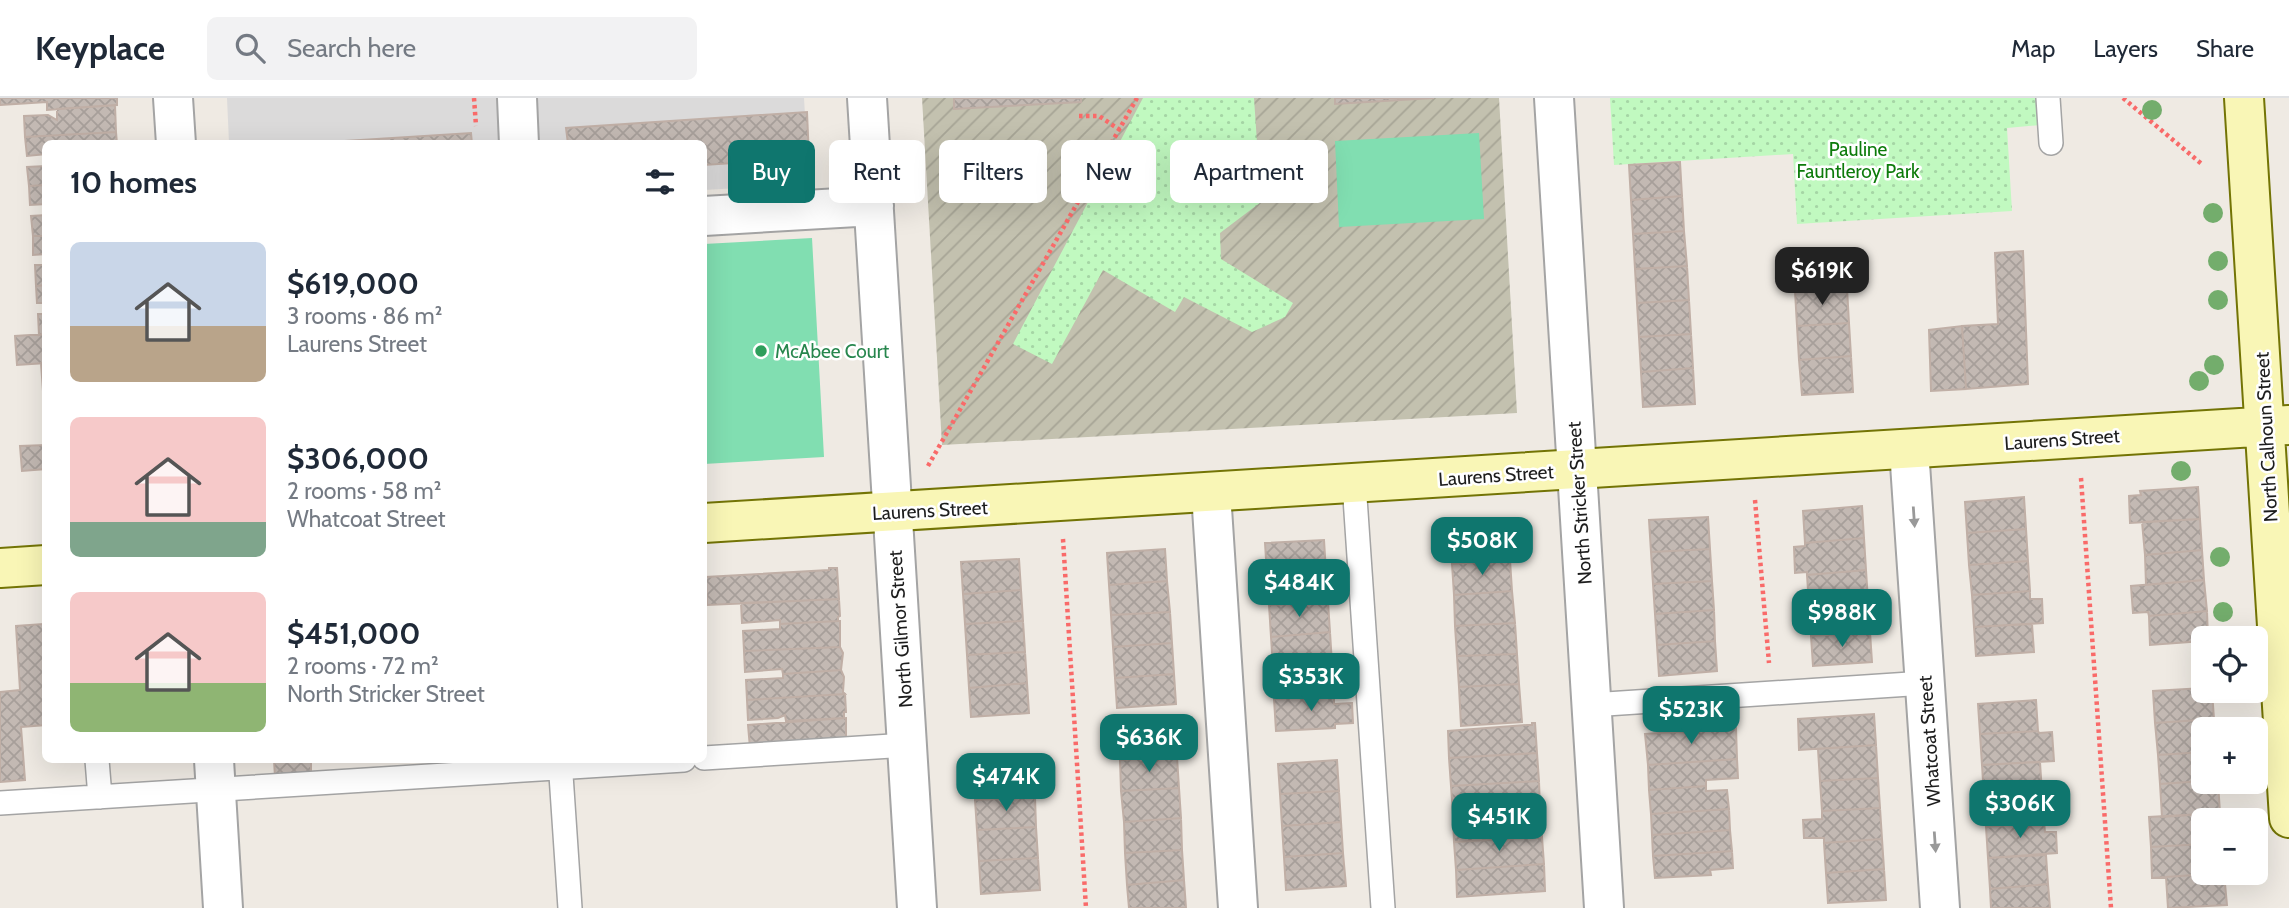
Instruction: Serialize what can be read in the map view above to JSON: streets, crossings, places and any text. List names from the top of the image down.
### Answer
{
  "streets": {
    "street": [
      "North Calhoun Street",
      "Laurens Street",
      "North Stricker Street",
      "North Gilmor Street",
      "Whatcoat Street"
    ]
  },
  "crossings": [
    ["North Calhoun Street", "Laurens Street"],
    ["Laurens Street", "North Stricker Street"],
    ["Laurens Street", "North Gilmor Street"],
    ["Laurens Street", "Whatcoat Street"]
  ],
  "one_way": ["Whatcoat Street"],
  "parks": ["Pauline Fauntleroy Park"],
  "places": ["McAbee Court"],
  "page": {
    "header": "Keyplace",
    "search": "Search here",
    "nav": ["Map", "Layers", "Share"],
    "chip": [
      "Buy",
      "Rent",
      "Filters",
      "New",
      "Apartment"
    ],
    "heading": "10 homes",
    "list": [
      {
        "name": "$619,000",
        "note": "3 rooms · 86 m² · Laurens Street"
      },
      {
        "name": "$306,000",
        "note": "2 rooms · 58 m² · Whatcoat Street"
      },
      {
        "name": "$451,000",
        "note": "2 rooms · 72 m² · North Stricker Street"
      }
    ],
    "price": [
      "$619K",
      "$508K",
      "$484K",
      "$988K",
      "$353K",
      "$523K",
      "$636K",
      "$474K",
      "$306K",
      "$451K"
    ],
    "map_buttons": ["+", "−"]
  }
}
